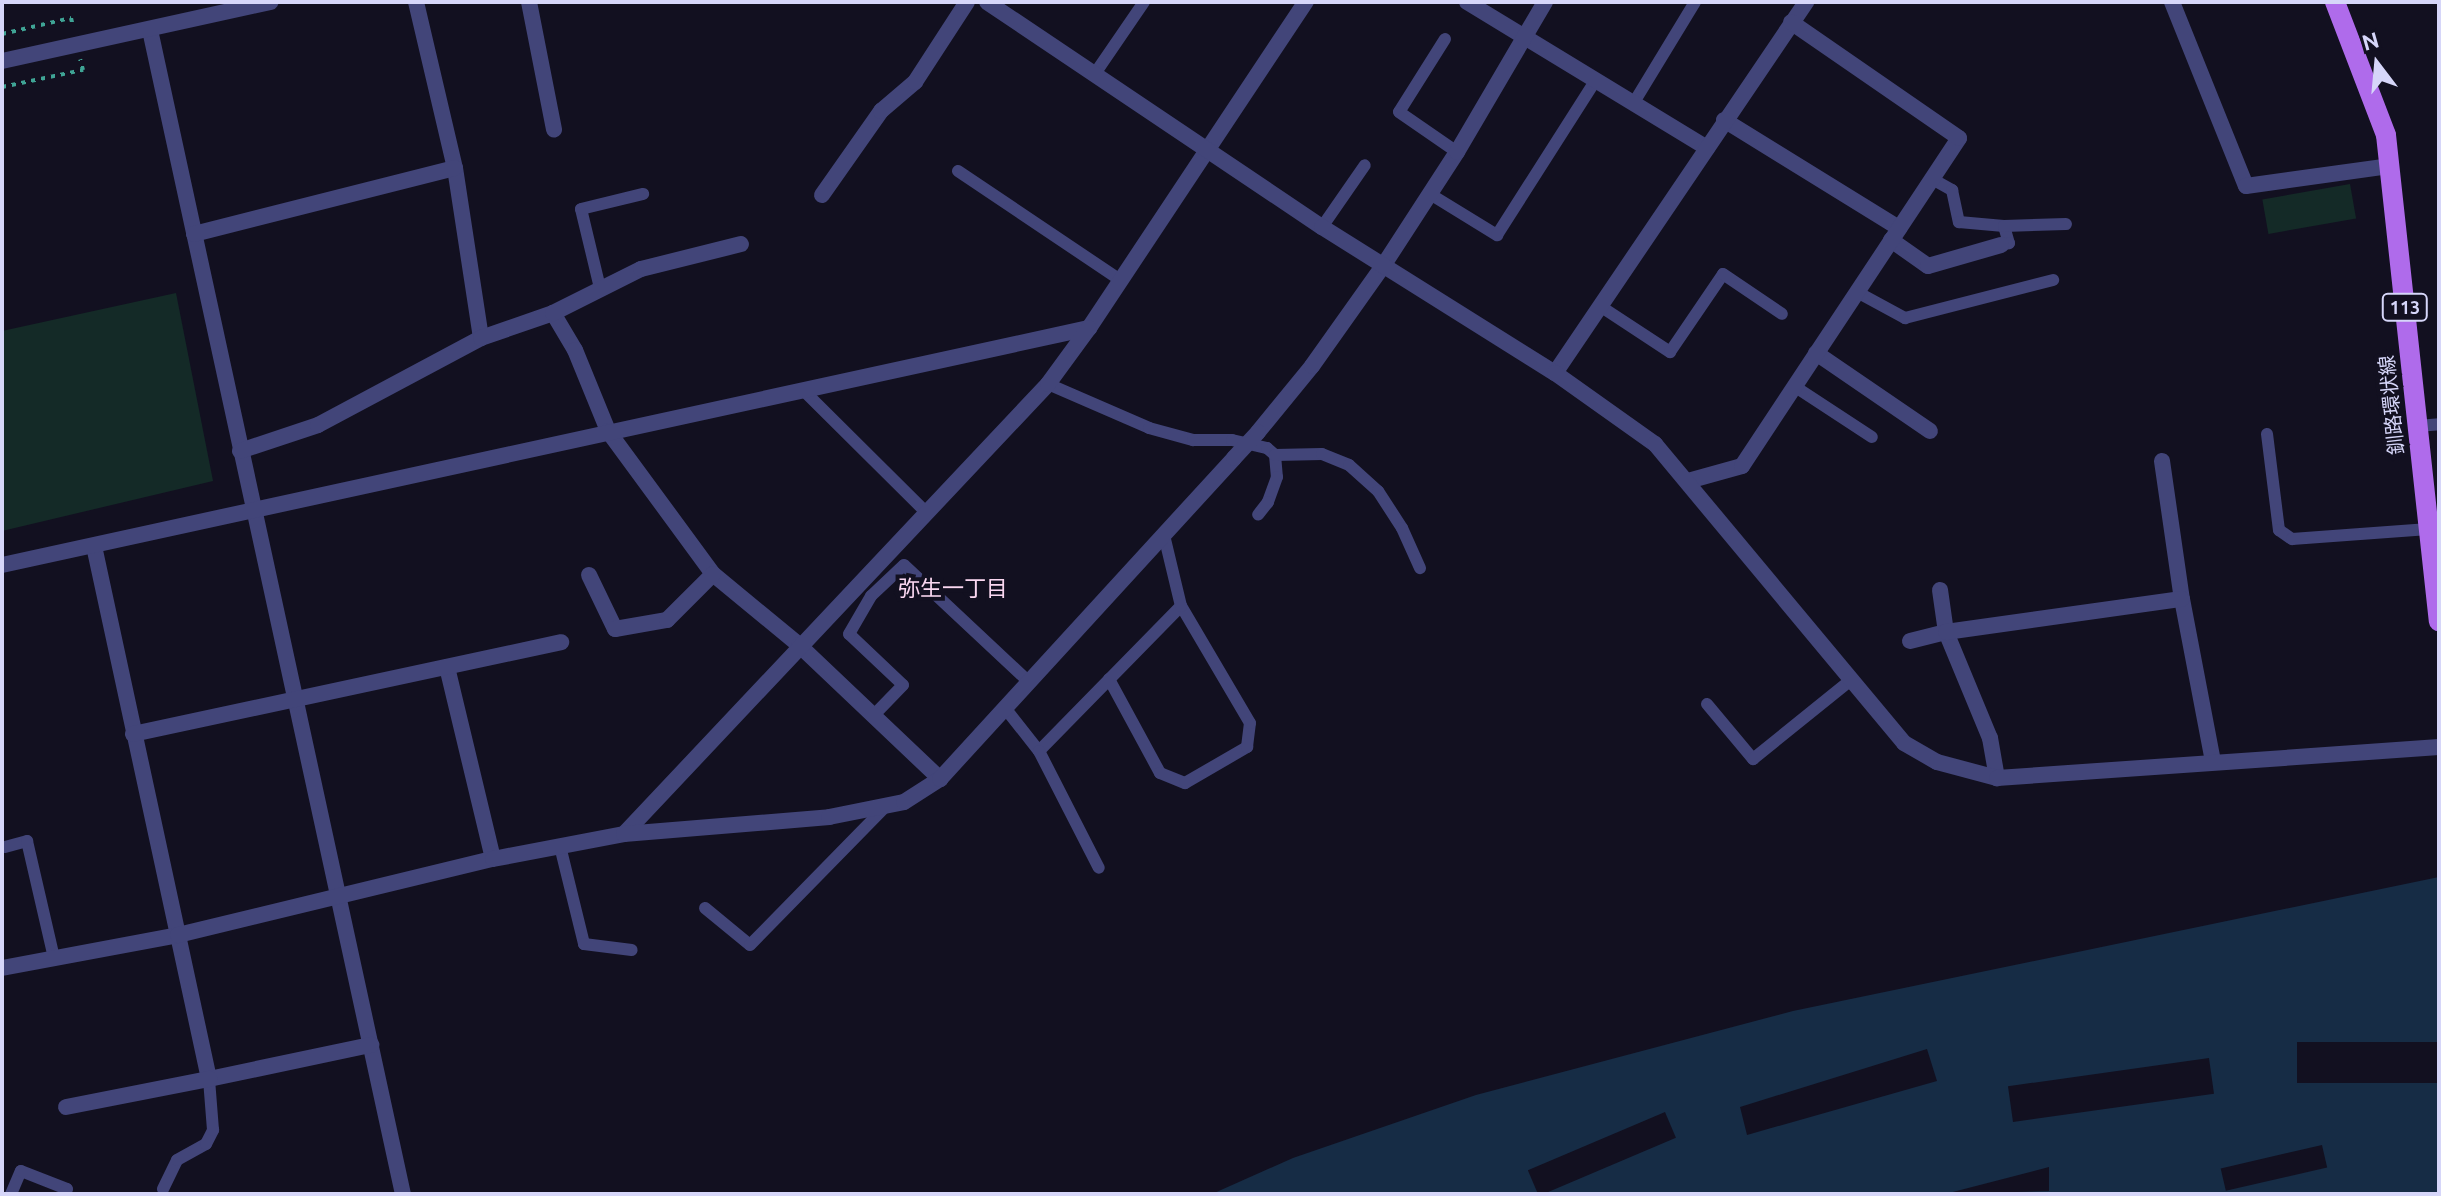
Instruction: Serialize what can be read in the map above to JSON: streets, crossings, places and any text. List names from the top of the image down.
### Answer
{
  "streets": {
    "main road": ["113", "釧路環状線"]
  },
  "districts": ["弥生一丁目"],
  "north": "top"
}
